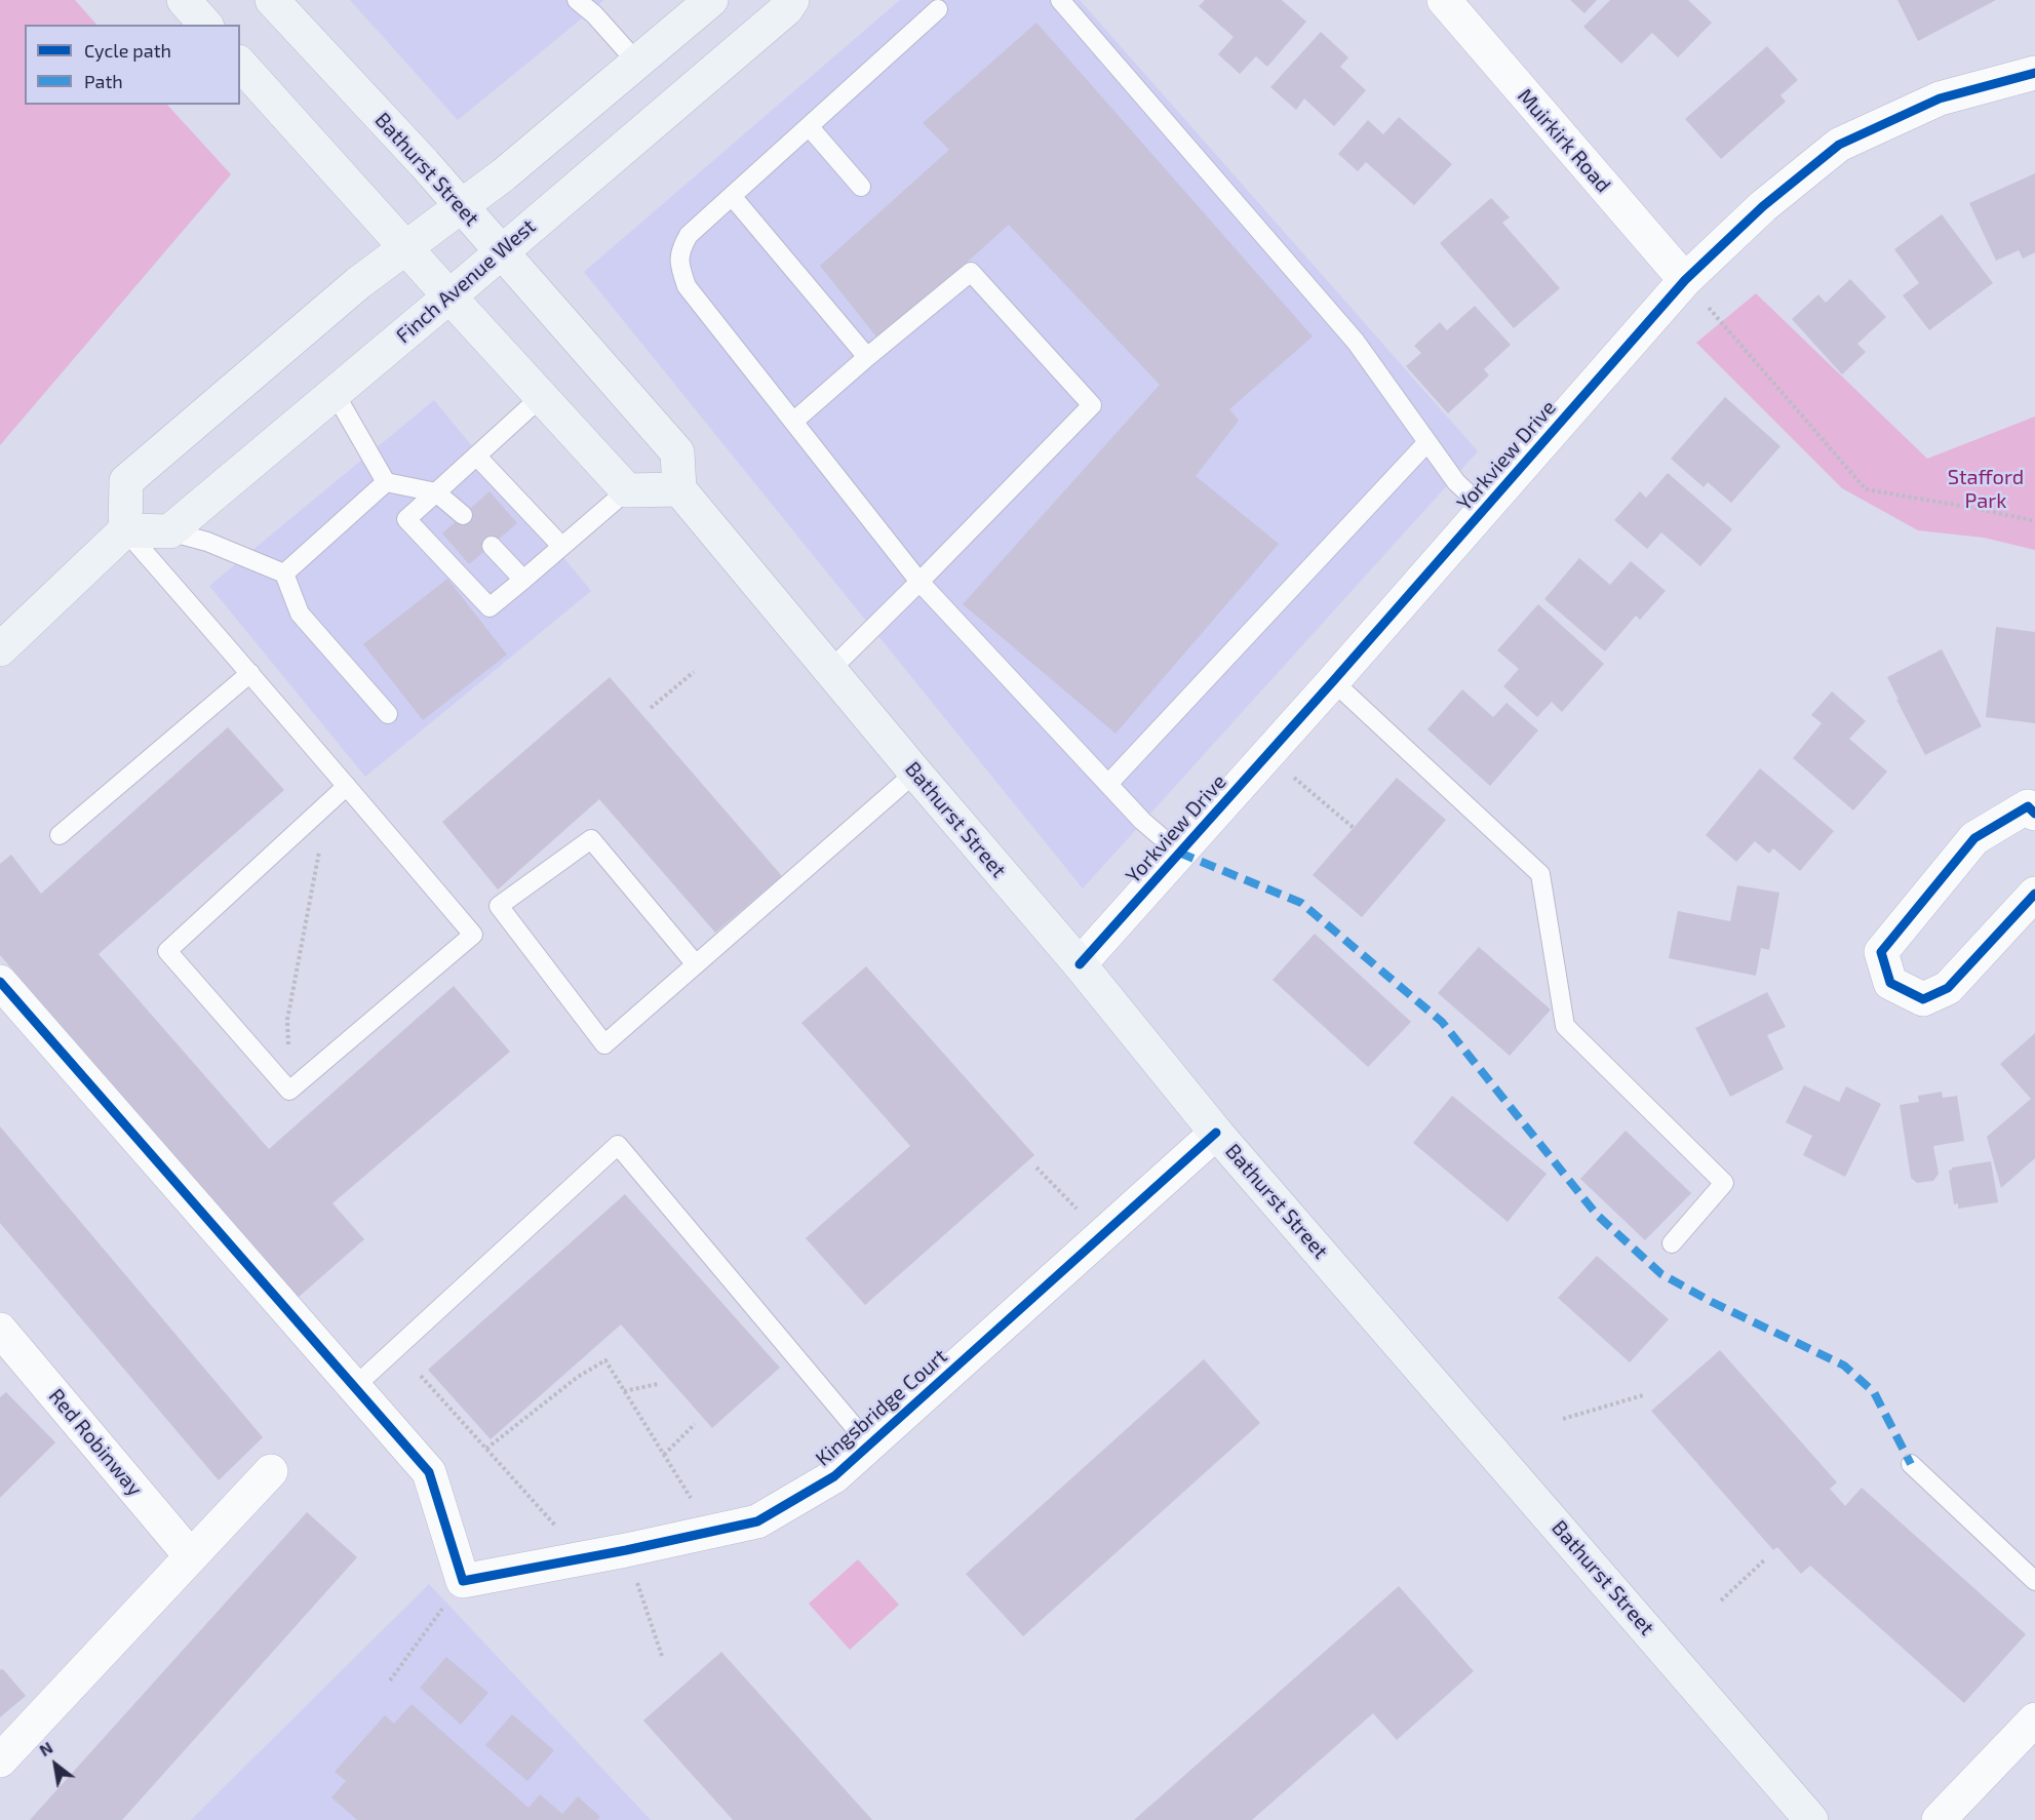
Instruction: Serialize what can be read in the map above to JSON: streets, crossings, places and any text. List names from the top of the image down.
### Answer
{
  "streets": {
    "main road": ["Bathurst Street", "Finch Avenue West"],
    "street": [
      "Muirkirk Road",
      "Yorkview Drive",
      "Kingsbridge Court",
      "Red Robinway"
    ]
  },
  "crossings": [
    ["Muirkirk Road", "Yorkview Drive"],
    ["Bathurst Street", "Finch Avenue West"],
    ["Bathurst Street", "Yorkview Drive"],
    ["Bathurst Street", "Kingsbridge Court"]
  ],
  "parks": ["Stafford Park"],
  "legend": ["Cycle path", "Path"],
  "north": "top left"
}
